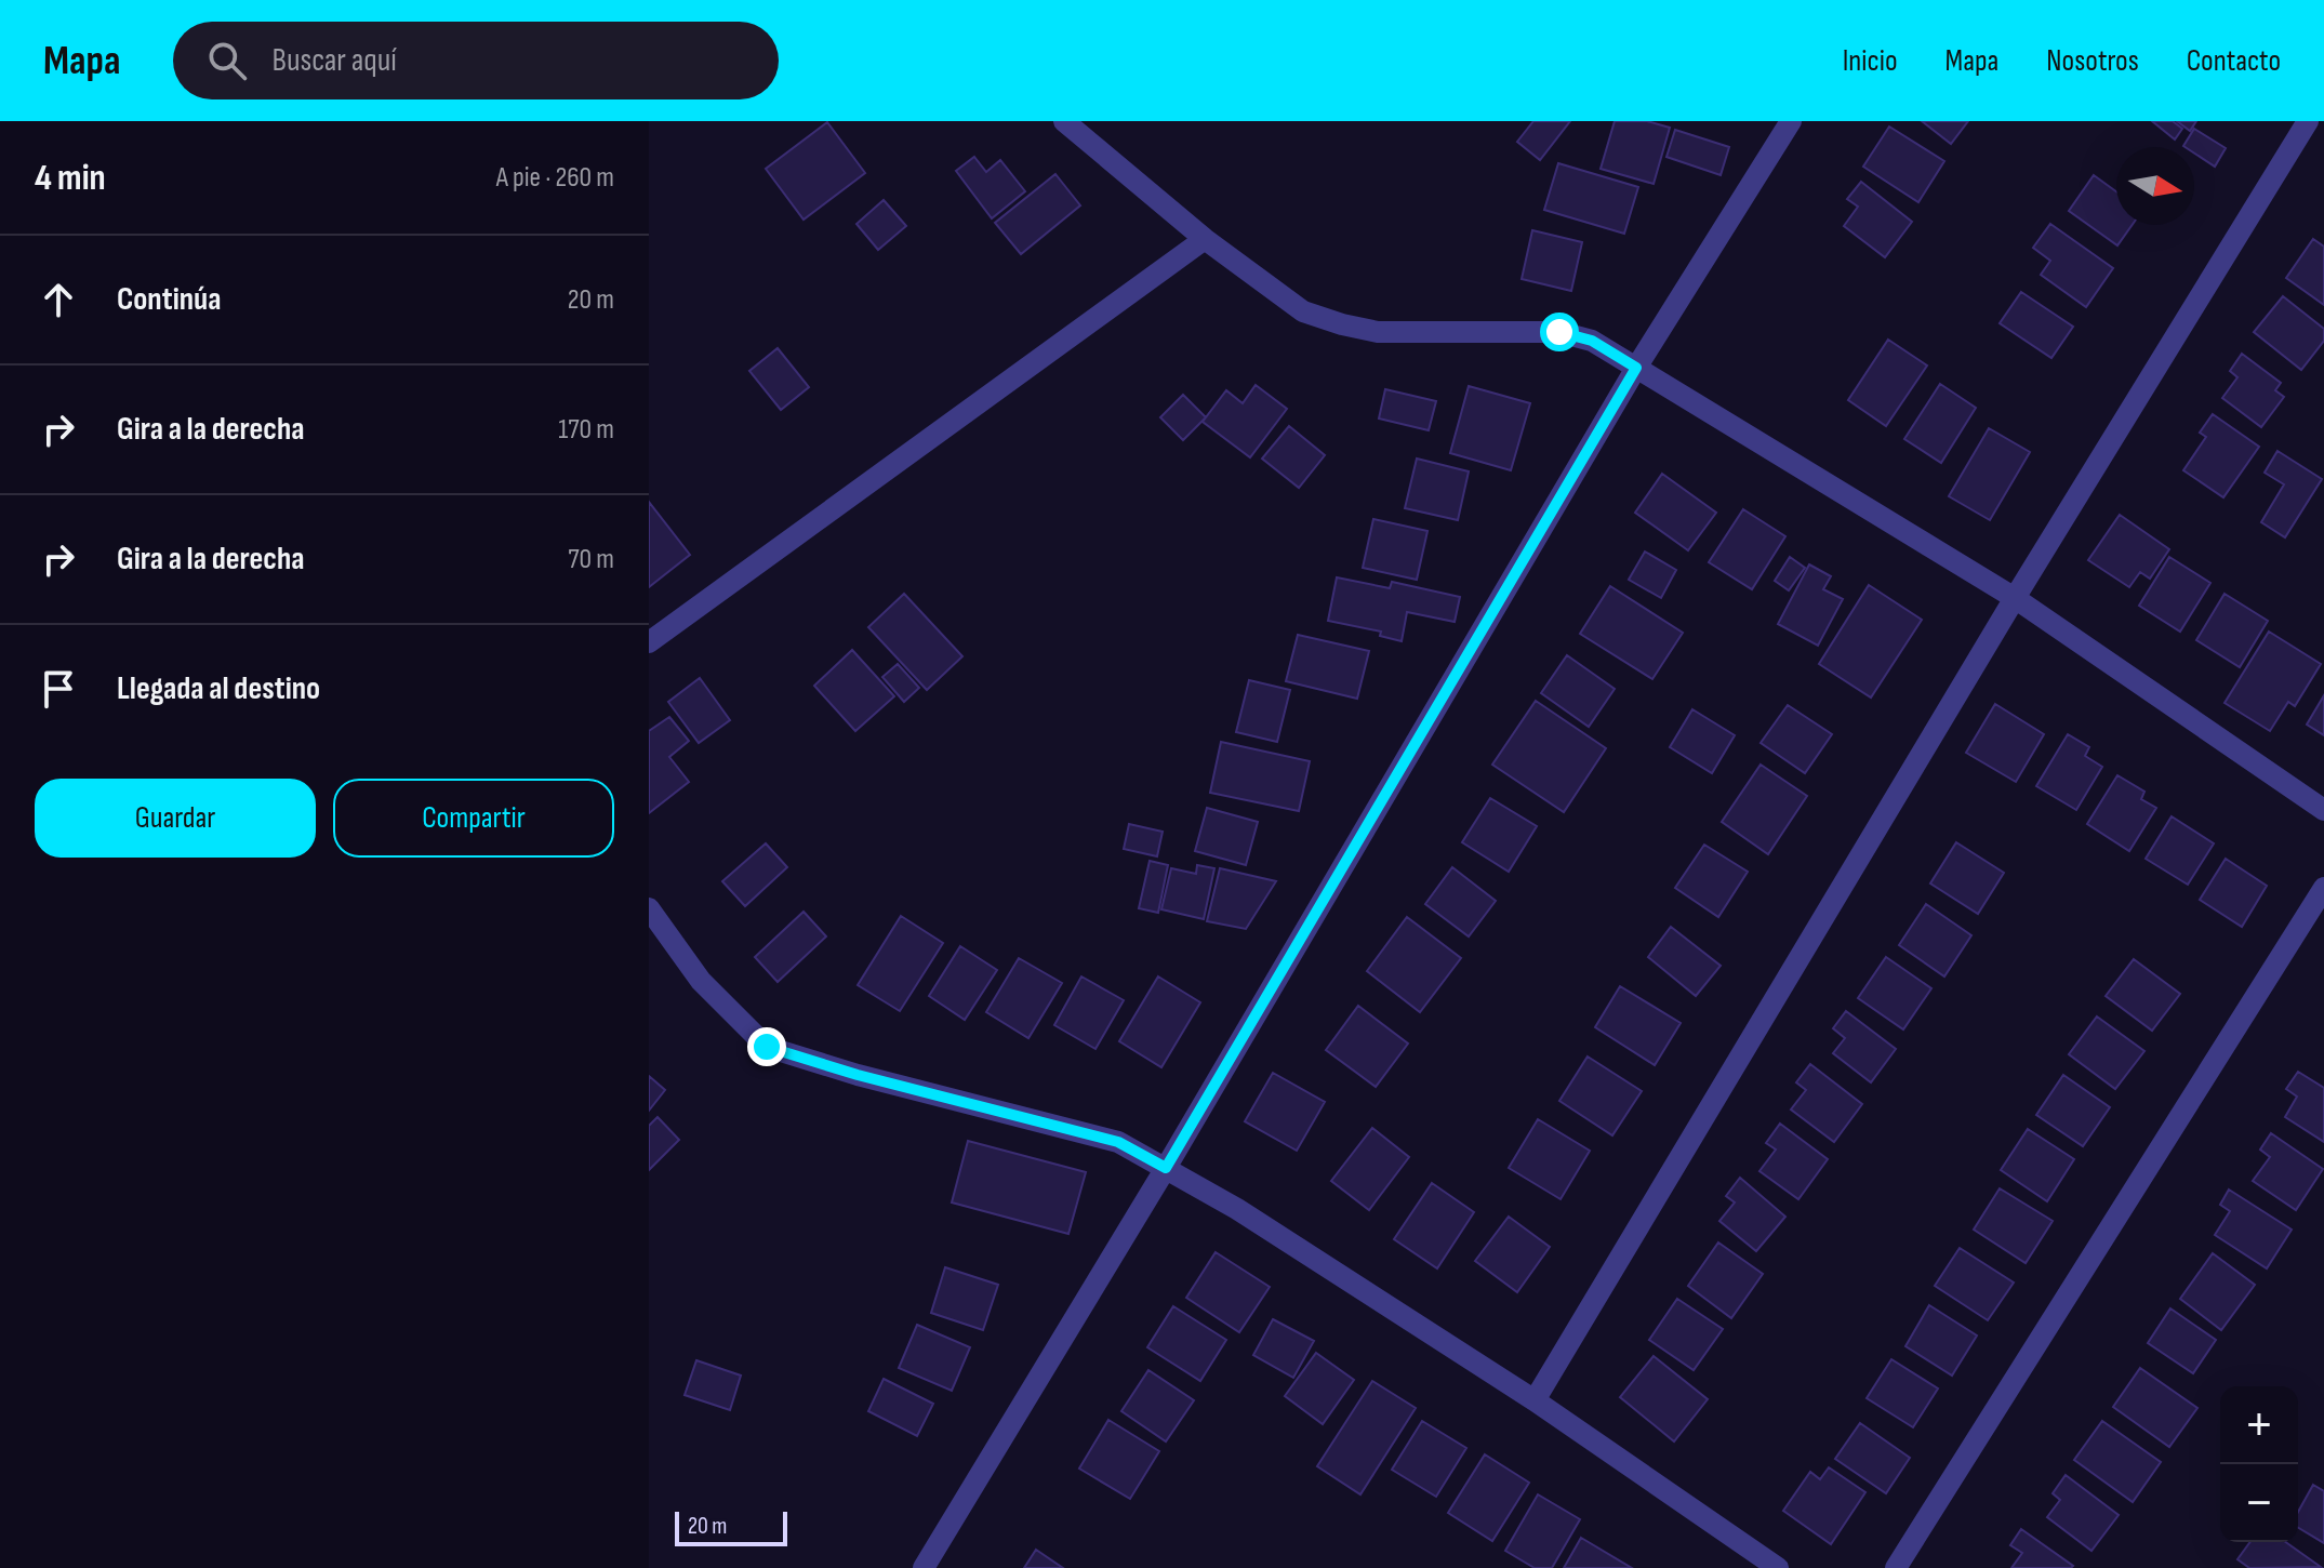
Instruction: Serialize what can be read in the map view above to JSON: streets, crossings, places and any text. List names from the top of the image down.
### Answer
{
  "scale_bar": "20 m",
  "north": "right",
  "page": {
    "header": "Mapa",
    "search": "Buscar aquí",
    "nav": [
      "Inicio",
      "Mapa",
      "Nosotros",
      "Contacto"
    ],
    "heading": ["4 min", "A pie · 260 m"],
    "list": [
      ["Continúa", "20 m"],
      ["Gira a la derecha", "170 m"],
      ["Gira a la derecha", "70 m"],
      "Llegada al destino"
    ],
    "buttons": ["Guardar", "Compartir"],
    "map_buttons": ["+", "−"],
    "scale": "20 m"
  }
}
